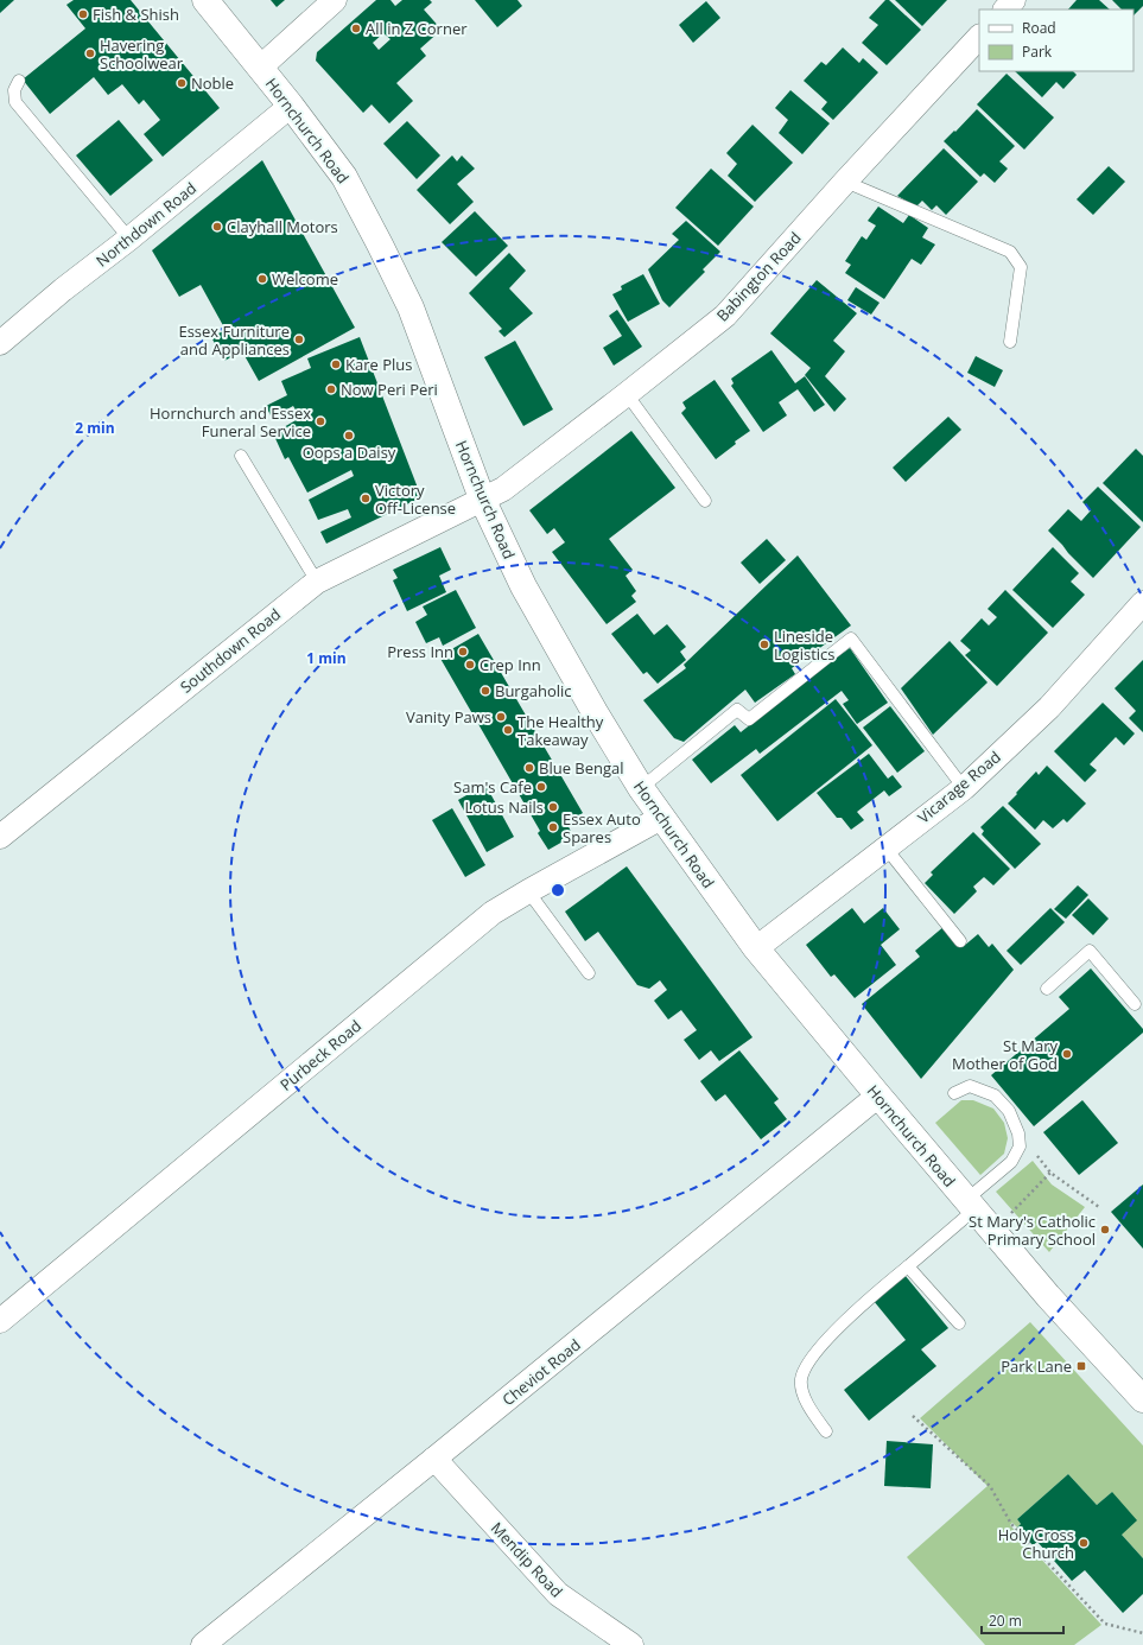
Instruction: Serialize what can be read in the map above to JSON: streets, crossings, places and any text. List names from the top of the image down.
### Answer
{
  "streets": {
    "main road": ["Hornchurch Road"],
    "street": [
      "Northdown Road",
      "Babington Road",
      "Southdown Road",
      "Vicarage Road",
      "Purbeck Road",
      "Cheviot Road",
      "Mendip Road"
    ]
  },
  "crossings": [
    ["Hornchurch Road", "Northdown Road"],
    ["Hornchurch Road", "Babington Road"],
    ["Hornchurch Road", "Southdown Road"],
    ["Hornchurch Road", "Vicarage Road"],
    ["Hornchurch Road", "Purbeck Road"],
    ["Hornchurch Road", "Cheviot Road"],
    ["Babington Road", "Southdown Road"],
    ["Cheviot Road", "Mendip Road"]
  ],
  "places": {
    "other": [
      "Fish & Shish",
      "All in Z Corner",
      "Havering Schoolwear",
      "Noble",
      "Clayhall Motors",
      "Welcome",
      "Essex Furniture and Appliances",
      "Kare Plus",
      "Now Peri Peri",
      "Hornchurch and Essex Funeral Service",
      "Oops a Daisy",
      "Victory Off-License",
      "Lineside Logistics",
      "Press Inn",
      "Crep Inn",
      "Burgaholic",
      "Vanity Paws",
      "The Healthy Takeaway",
      "Blue Bengal",
      "Sam's Cafe",
      "Lotus Nails",
      "Essex Auto Spares",
      "St Mary Mother of God",
      "St Mary's Catholic Primary School",
      "Holy Cross Church"
    ],
    "transit": ["Park Lane"]
  },
  "legend": ["Road", "Park"],
  "scale_bar": "20 m",
  "rings": ["2 min", "1 min"]
}
